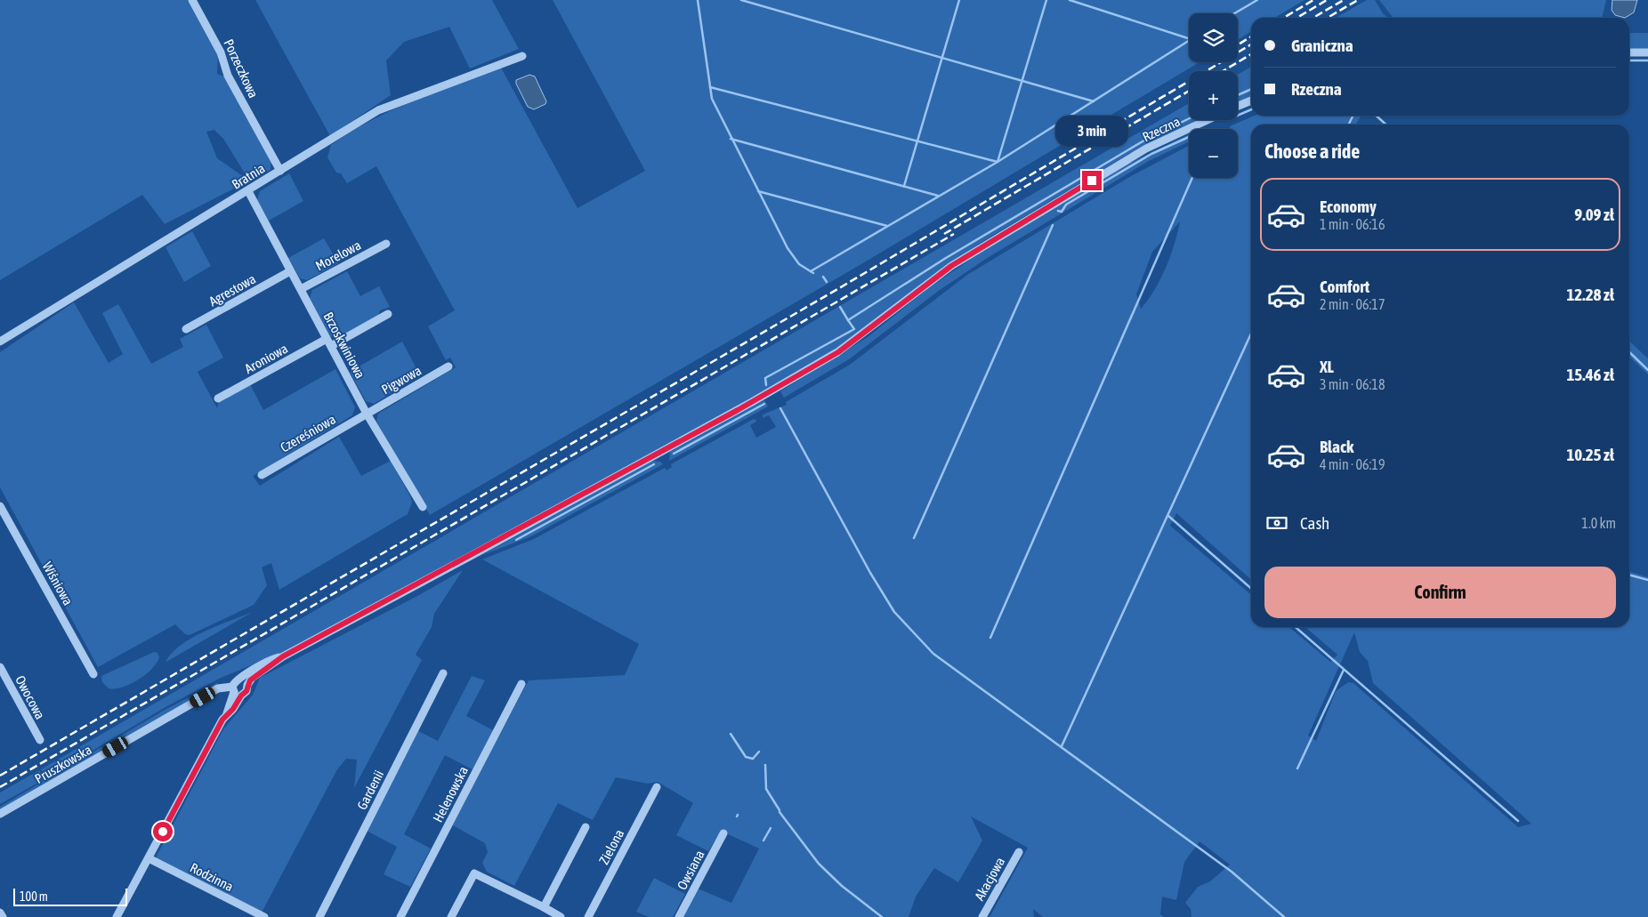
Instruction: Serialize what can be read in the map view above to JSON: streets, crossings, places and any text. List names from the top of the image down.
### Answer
{
  "streets": {
    "street": [
      "Porzeczkowa",
      "Rzeczna",
      "Bratnia",
      "Morelowa",
      "Agrestowa",
      "Brzoskwiniowa",
      "Aroniowa",
      "Pigwowa",
      "Czereśniowa",
      "Wiśniowa",
      "Owocowa",
      "Pruszkowska",
      "Gardenii",
      "Helenowska",
      "Zielona",
      "Owsiana",
      "Rodzinna",
      "Akacjowa"
    ]
  },
  "crossings": [
    ["Porzeczkowa", "Bratnia"],
    ["Rzeczna", "Pruszkowska"],
    ["Rzeczna", "Rodzinna"],
    ["Bratnia", "Brzoskwiniowa"],
    ["Morelowa", "Brzoskwiniowa"],
    ["Agrestowa", "Brzoskwiniowa"],
    ["Brzoskwiniowa", "Aroniowa"],
    ["Brzoskwiniowa", "Pigwowa"],
    ["Brzoskwiniowa", "Czereśniowa"],
    ["Pigwowa", "Czereśniowa"]
  ],
  "scale_bar": "100 m",
  "page": {
    "map_buttons": ["+", "−"],
    "banner": ["Graniczna", "Rzeczna"],
    "bubble": "3 min",
    "heading": "Choose a ride",
    "list": [
      {
        "name": "Economy",
        "note": "1 min · 06:16",
        "value": "9.09 zł"
      },
      {
        "name": "Comfort",
        "note": "2 min · 06:17",
        "value": "12.28 zł"
      },
      {
        "name": "XL",
        "note": "3 min · 06:18",
        "value": "15.46 zł"
      },
      {
        "name": "Black",
        "note": "4 min · 06:19",
        "value": "10.25 zł"
      }
    ],
    "pay": ["Cash", "1.0 km"],
    "buttons": "Confirm",
    "scale": "100 m"
  }
}
